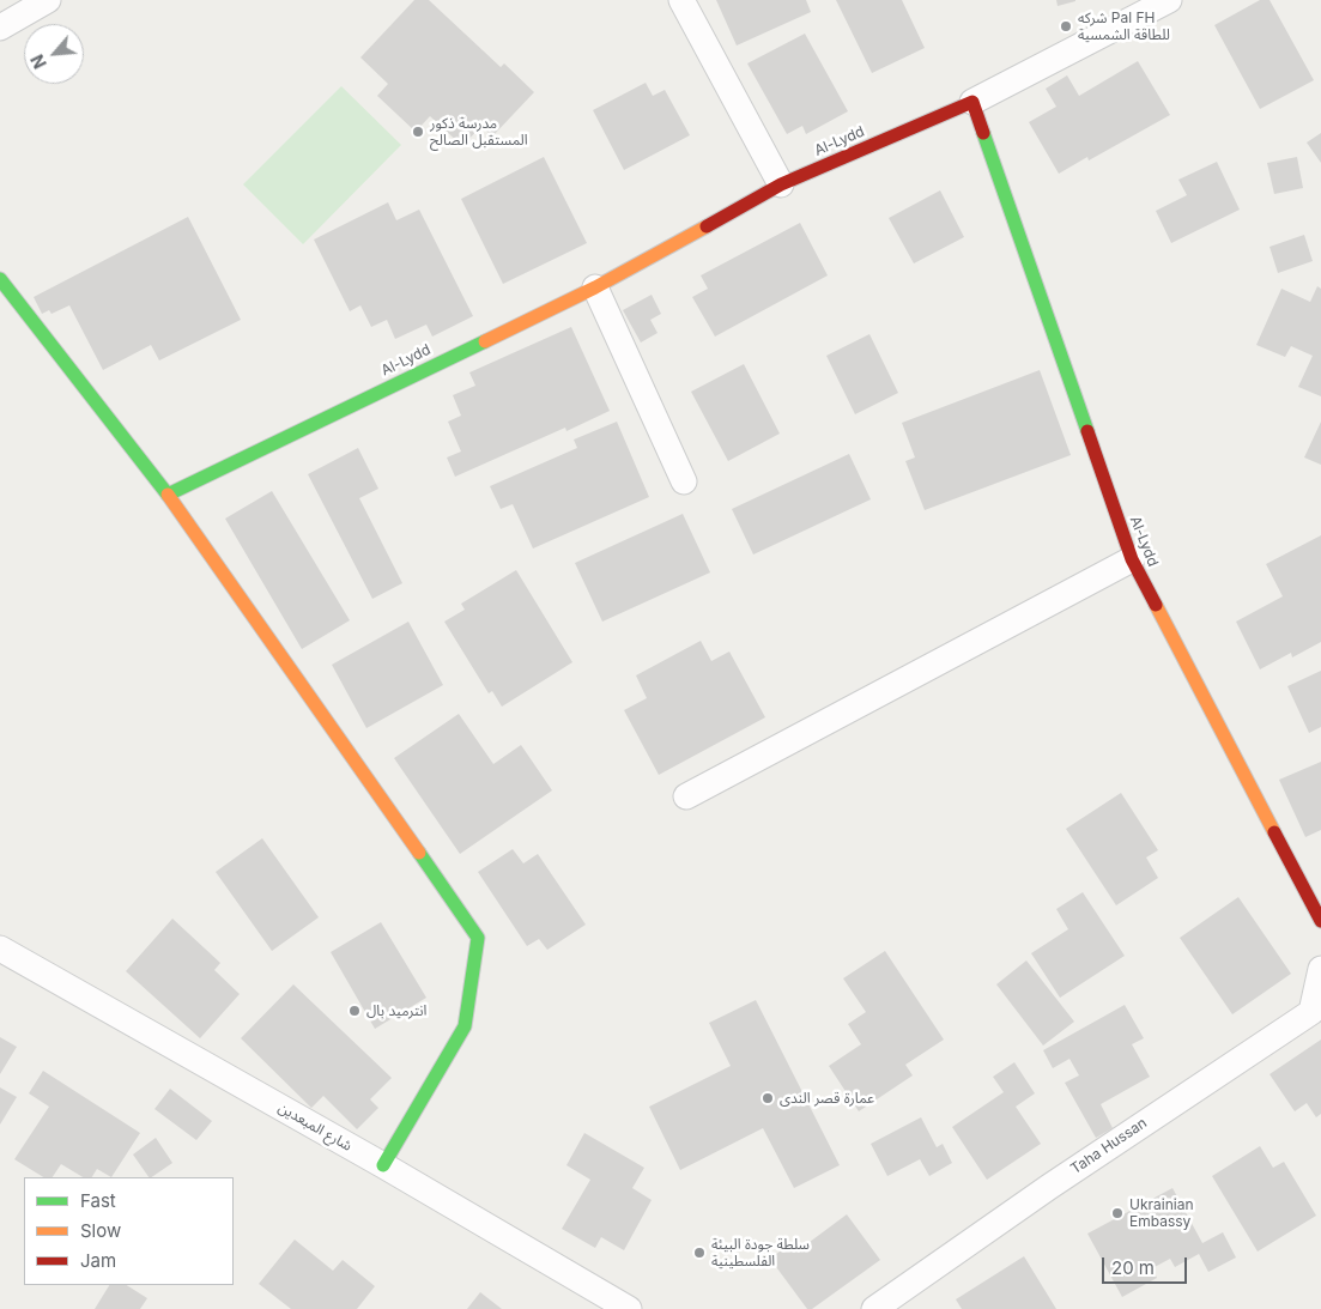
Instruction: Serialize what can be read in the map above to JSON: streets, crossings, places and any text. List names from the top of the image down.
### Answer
{
  "streets": {
    "street": ["Al-Lydd", "شارع المبعدين", "Taha Hussan"]
  },
  "places": [
    "شركه Pal FH للطاقة الشمسية",
    "مدرسة ذكور المستقبل الصالح",
    "انترميد بال",
    "عمارة قصر الندى",
    "Ukrainian Embassy",
    "سلطة جودة البيئة الفلسطينية"
  ],
  "legend": ["Fast", "Slow", "Jam"],
  "scale_bar": "20 m",
  "north": "bottom left"
}
